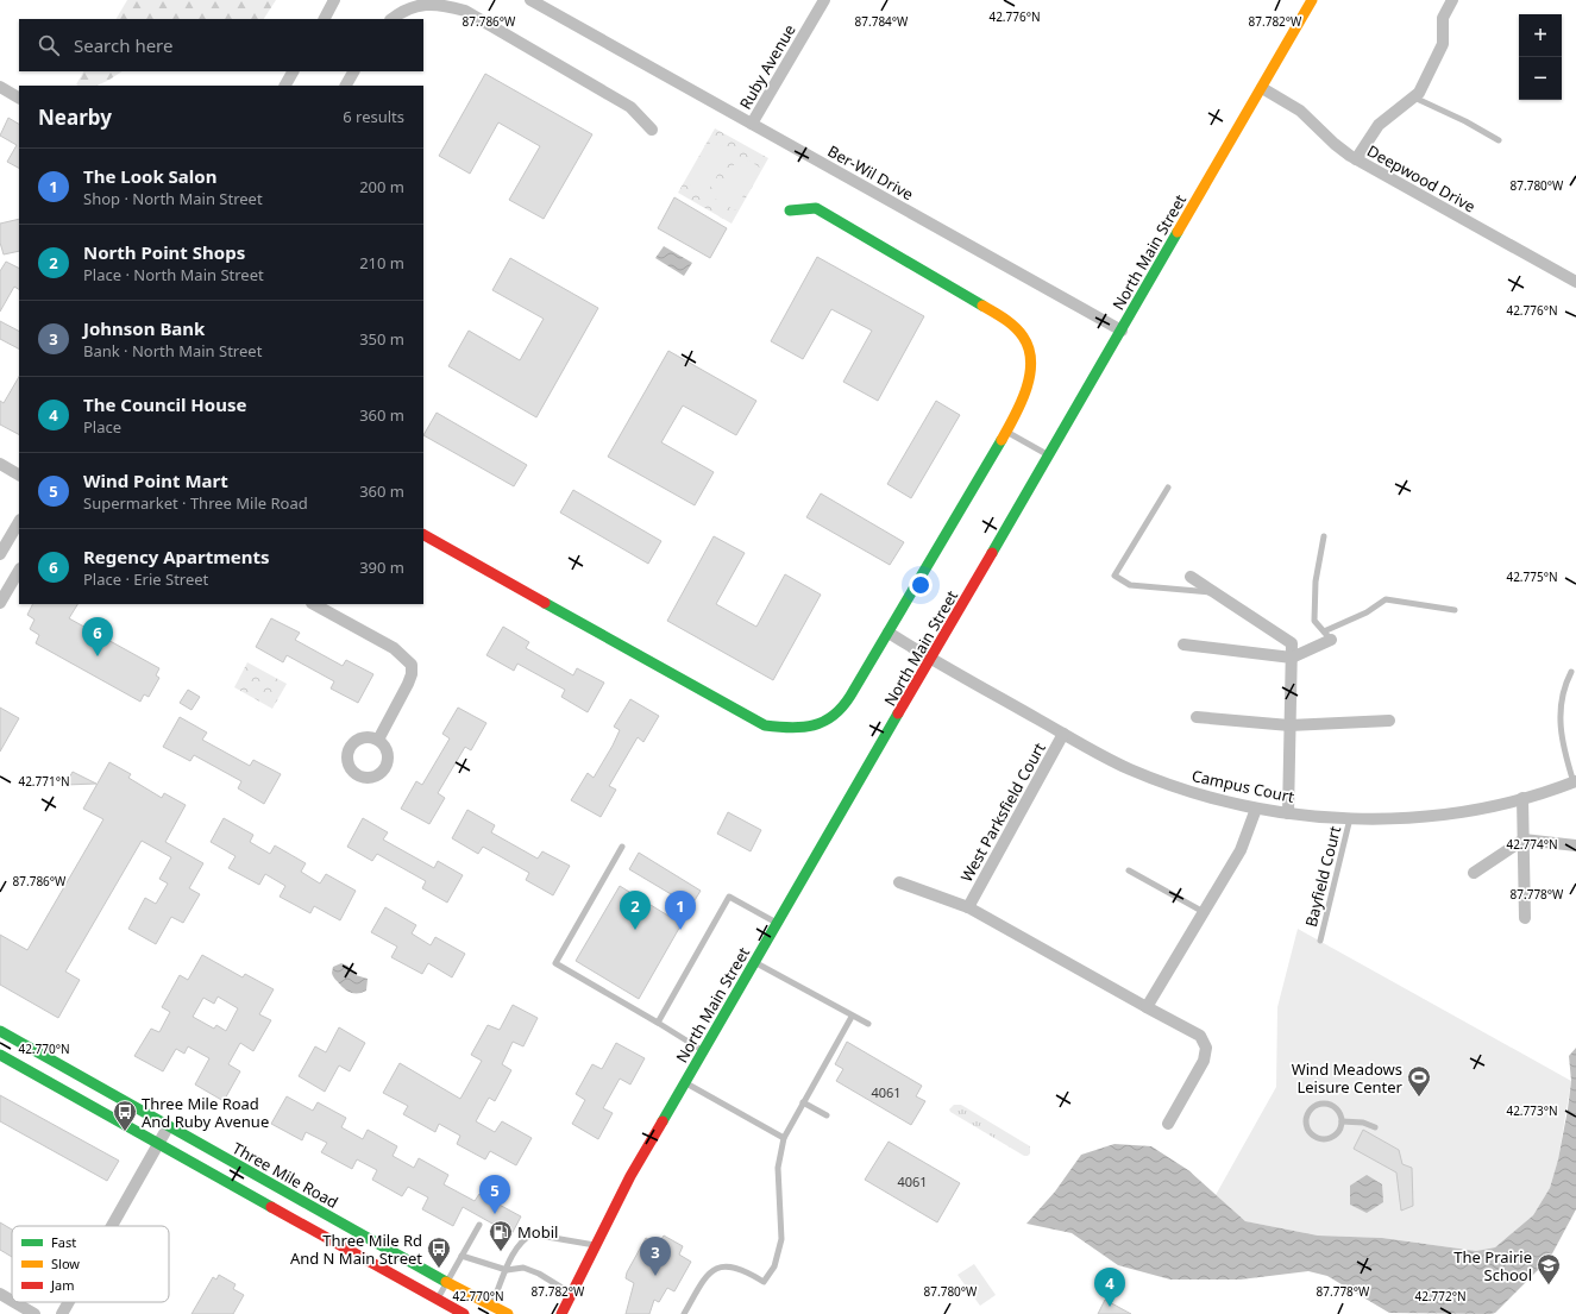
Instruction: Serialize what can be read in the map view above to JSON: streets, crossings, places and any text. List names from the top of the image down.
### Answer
{
  "streets": {
    "street": [
      "Ruby Avenue",
      "Ber-Wil Drive",
      "Deepwood Drive",
      "North Main Street",
      "Campus Court",
      "West Parksfield Court",
      "Three Mile Road"
    ],
    "lane": ["Bayfield Court"]
  },
  "crossings": [
    ["Ruby Avenue", "Ber-Wil Drive"],
    ["Ber-Wil Drive", "North Main Street"],
    ["Deepwood Drive", "North Main Street"],
    ["North Main Street", "Campus Court"],
    ["Campus Court", "West Parksfield Court"],
    ["Campus Court", "Bayfield Court"]
  ],
  "places": {
    "sports": ["Wind Meadows Leisure Center"],
    "bus stop": ["Three Mile Road And Ruby Avenue", "Three Mile Rd And N Main Street"],
    "fuel station": ["Mobil"],
    "school or university": ["The Prairie School"]
  },
  "house_numbers": ["4061", "4061"],
  "legend": ["Fast", "Slow", "Jam"],
  "page": {
    "map_buttons": ["+", "−"],
    "search": "Search here",
    "heading": ["Nearby", "6 results"],
    "list": [
      {
        "mark": "1",
        "name": "The Look Salon",
        "note": "Shop · North Main Street",
        "value": "200 m"
      },
      {
        "mark": "2",
        "name": "North Point Shops",
        "note": "Place · North Main Street",
        "value": "210 m"
      },
      {
        "mark": "3",
        "name": "Johnson Bank",
        "note": "Bank · North Main Street",
        "value": "350 m"
      },
      {
        "mark": "4",
        "name": "The Council House",
        "note": "Place",
        "value": "360 m"
      },
      {
        "mark": "5",
        "name": "Wind Point Mart",
        "note": "Supermarket · Three Mile Road",
        "value": "360 m"
      },
      {
        "mark": "6",
        "name": "Regency Apartments",
        "note": "Place · Erie Street",
        "value": "390 m"
      }
    ],
    "pins": [
      "6",
      "1",
      "2",
      "5",
      "3",
      "4"
    ]
  },
  "coordinates": [
    "42.776°N",
    "87.786°W",
    "87.784°W",
    "87.782°W",
    "87.780°W",
    "42.775°N",
    "42.771°N",
    "42.774°N",
    "87.778°W",
    "42.770°N",
    "42.773°N",
    "42.772°N"
  ]
}
